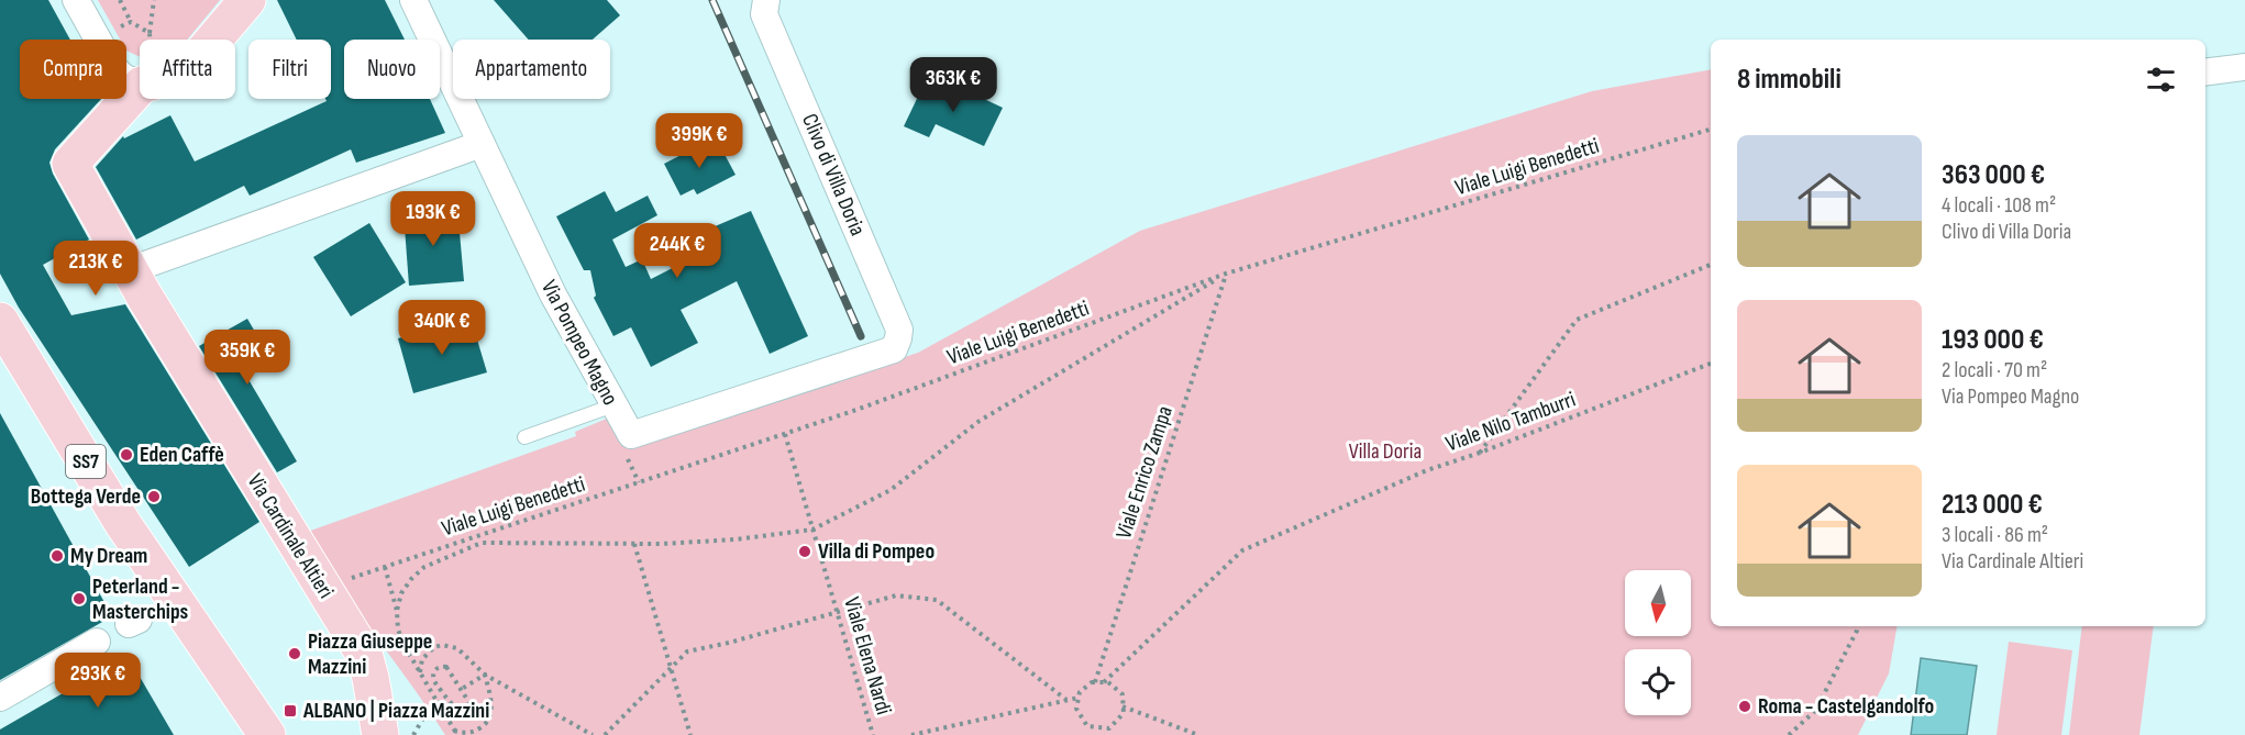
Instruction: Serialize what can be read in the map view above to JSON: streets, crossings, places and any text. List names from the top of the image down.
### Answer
{
  "streets": {
    "main road": ["SS7", "Via Cardinale Altieri"],
    "street": ["Clivo di Villa Doria", "Via Pompeo Magno"],
    "path": [
      "Viale Luigi Benedetti",
      "Viale Nilo Tamburri",
      "Viale Enrico Zampa",
      "Viale Elena Nardi"
    ]
  },
  "crossings": [
    ["Viale Luigi Benedetti", "Viale Enrico Zampa"],
    ["Viale Luigi Benedetti", "Viale Elena Nardi"],
    ["Clivo di Villa Doria", "Via Pompeo Magno"],
    ["Viale Nilo Tamburri", "Viale Enrico Zampa"]
  ],
  "parks": ["Villa Doria"],
  "places": {
    "other": [
      "Eden Caffè",
      "Bottega Verde",
      "Villa di Pompeo",
      "My Dream",
      "Peterland - Masterchips",
      "Piazza Giuseppe Mazzini",
      "Roma - Castelgandolfo"
    ],
    "transit": ["ALBANO | Piazza Mazzini"]
  },
  "north": "bottom",
  "page": {
    "chip": [
      "Compra",
      "Affitta",
      "Filtri",
      "Nuovo",
      "Appartamento"
    ],
    "heading": "8 immobili",
    "price": [
      "363K €",
      "399K €",
      "193K €",
      "244K €",
      "213K €",
      "340K €",
      "359K €",
      "293K €"
    ],
    "list": [
      {
        "name": "363 000 €",
        "note": "4 locali · 108 m² · Clivo di Villa Doria"
      },
      {
        "name": "193 000 €",
        "note": "2 locali · 70 m² · Via Pompeo Magno"
      },
      {
        "name": "213 000 €",
        "note": "3 locali · 86 m² · Via Cardinale Altieri"
      }
    ]
  }
}
